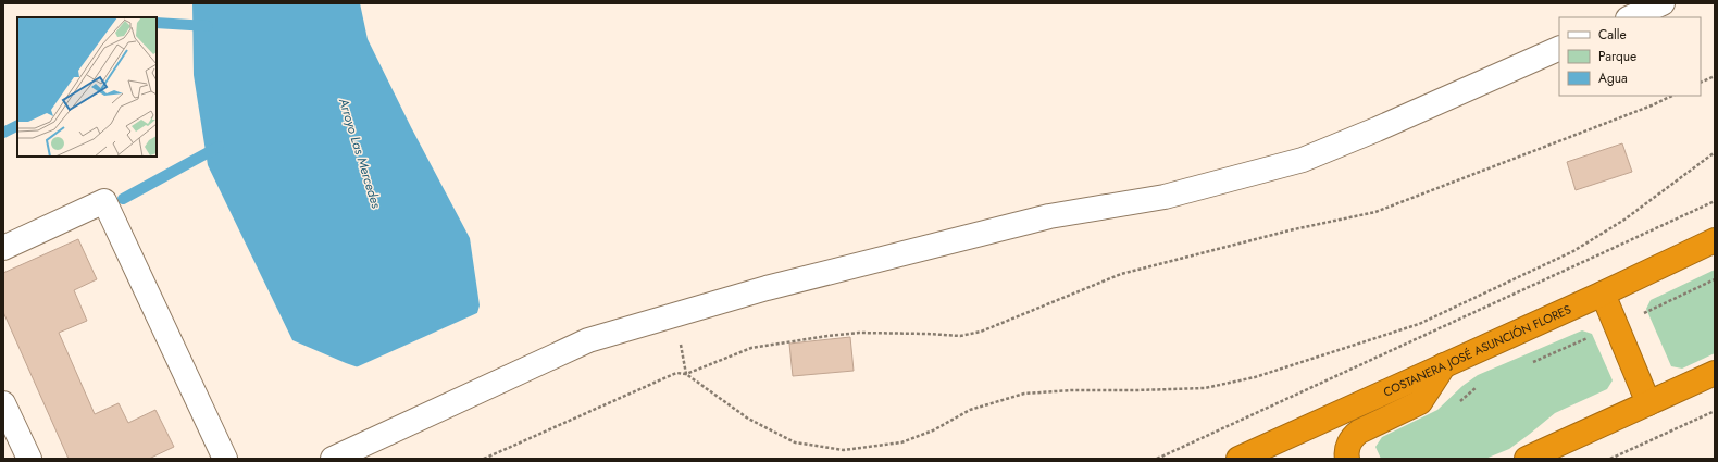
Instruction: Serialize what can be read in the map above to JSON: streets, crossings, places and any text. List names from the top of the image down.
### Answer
{
  "streets": {
    "highway": ["COSTANERA JOSÉ ASUNCIÓN FLORES"]
  },
  "water": ["Arroyo Las Mercedes"],
  "legend": ["Calle", "Parque", "Agua"]
}
